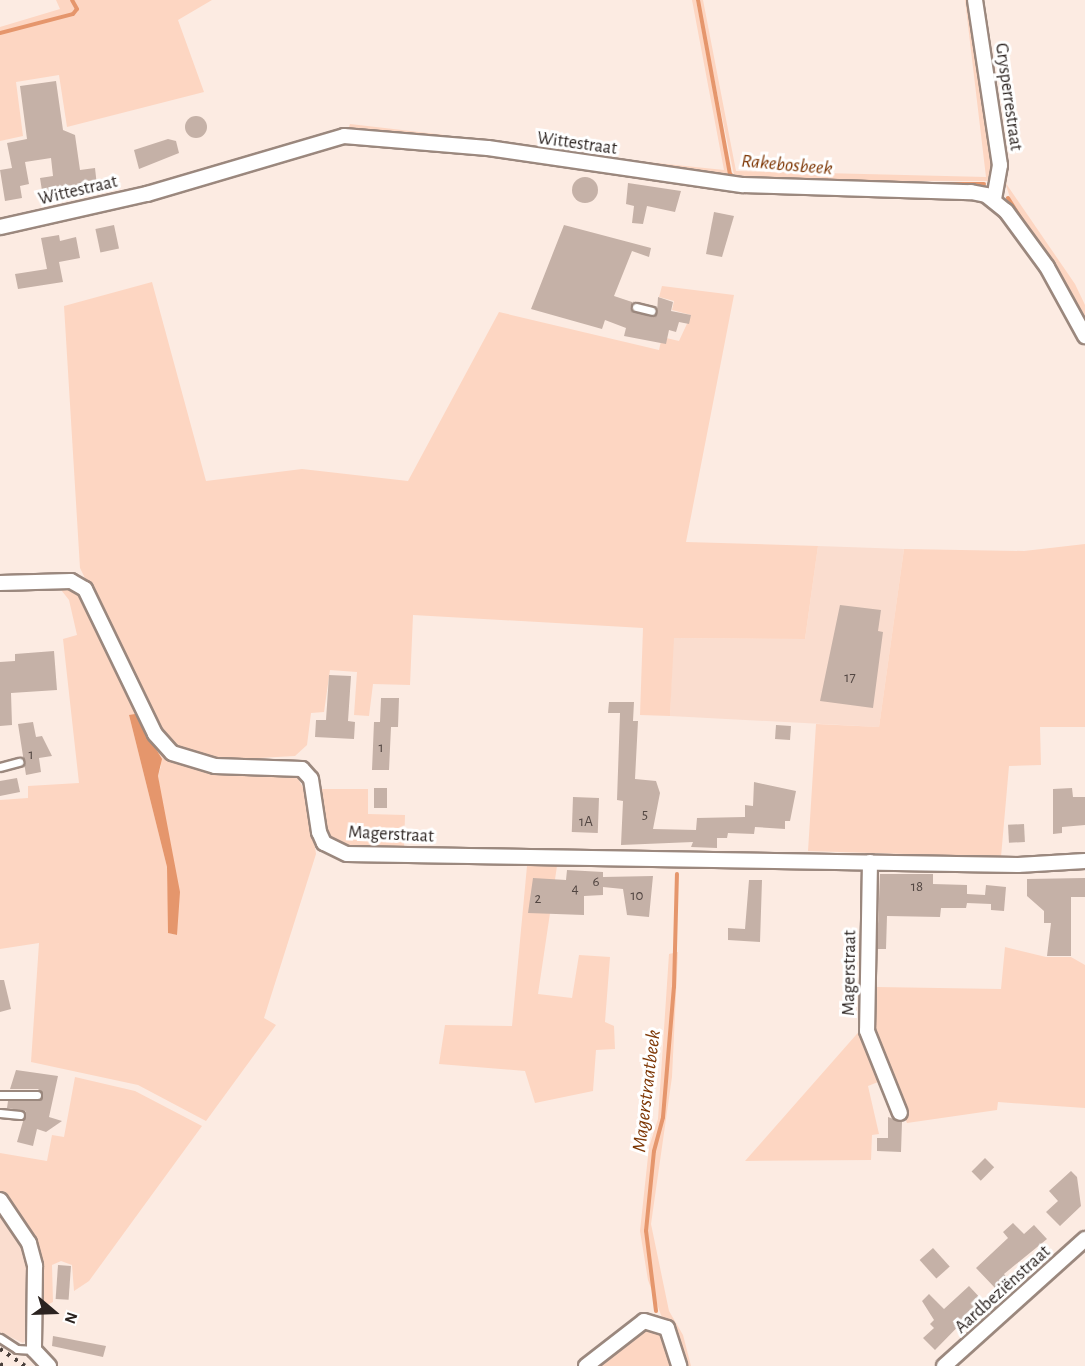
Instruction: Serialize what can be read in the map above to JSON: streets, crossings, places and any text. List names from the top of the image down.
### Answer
{
  "streets": {
    "street": [
      "Grysperrestraat",
      "Wittestraat",
      "Magerstraat",
      "Aardbeziënstraat"
    ]
  },
  "crossings": [
    ["Grysperrestraat", "Wittestraat"]
  ],
  "water": ["Rakebosbeek", "Magerstraatbeek"],
  "house_numbers": [
    "17",
    "1",
    "1",
    "5",
    "1A",
    "6",
    "18",
    "4",
    "10",
    "2"
  ],
  "north": "right"
}
